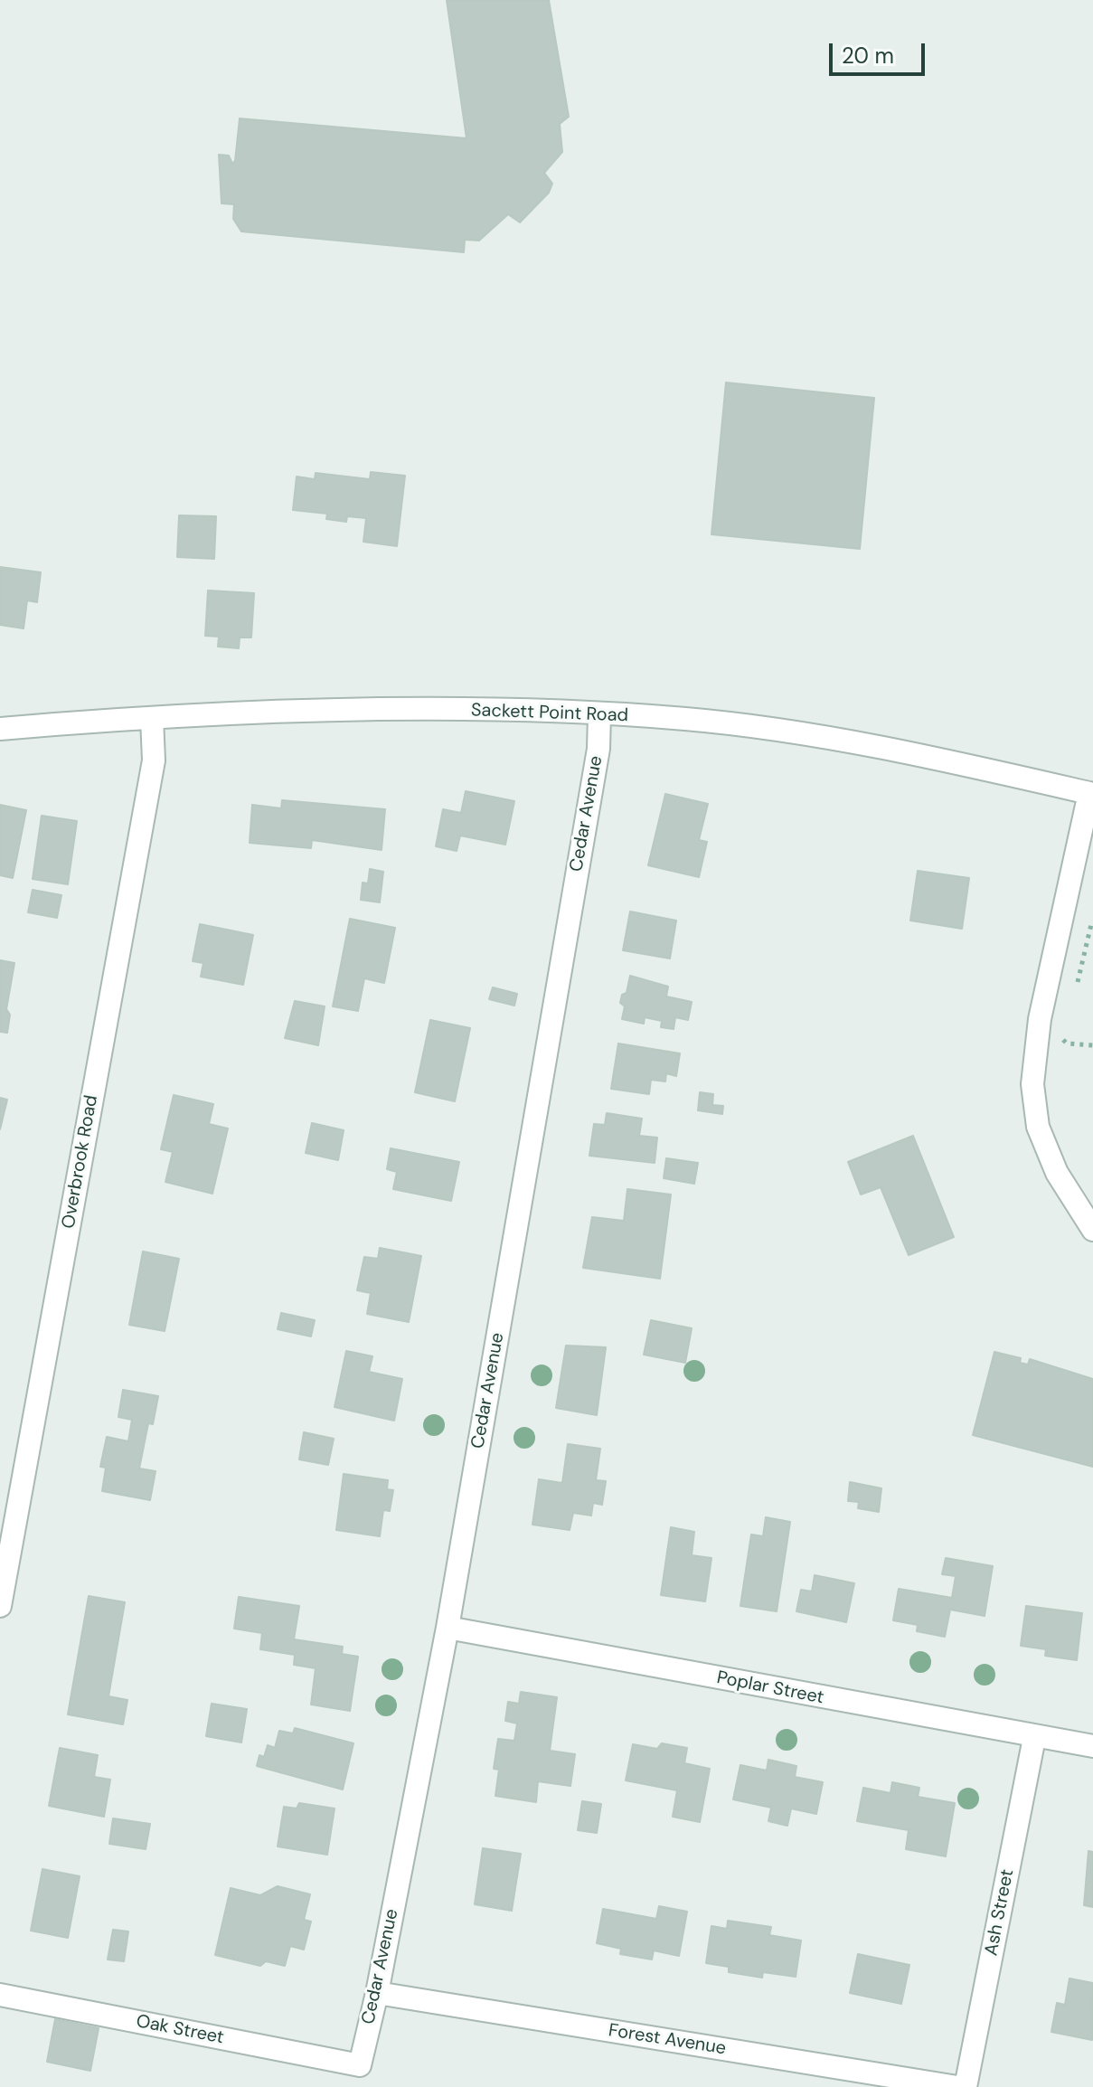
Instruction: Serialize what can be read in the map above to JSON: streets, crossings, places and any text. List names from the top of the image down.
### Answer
{
  "streets": {
    "street": [
      "Sackett Point Road",
      "Cedar Avenue",
      "Overbrook Road",
      "Poplar Street",
      "Ash Street",
      "Oak Street",
      "Forest Avenue"
    ]
  },
  "crossings": [
    ["Sackett Point Road", "Cedar Avenue"],
    ["Sackett Point Road", "Overbrook Road"],
    ["Cedar Avenue", "Poplar Street"],
    ["Cedar Avenue", "Oak Street"],
    ["Cedar Avenue", "Forest Avenue"],
    ["Poplar Street", "Ash Street"]
  ],
  "scale_bar": "20 m"
}
